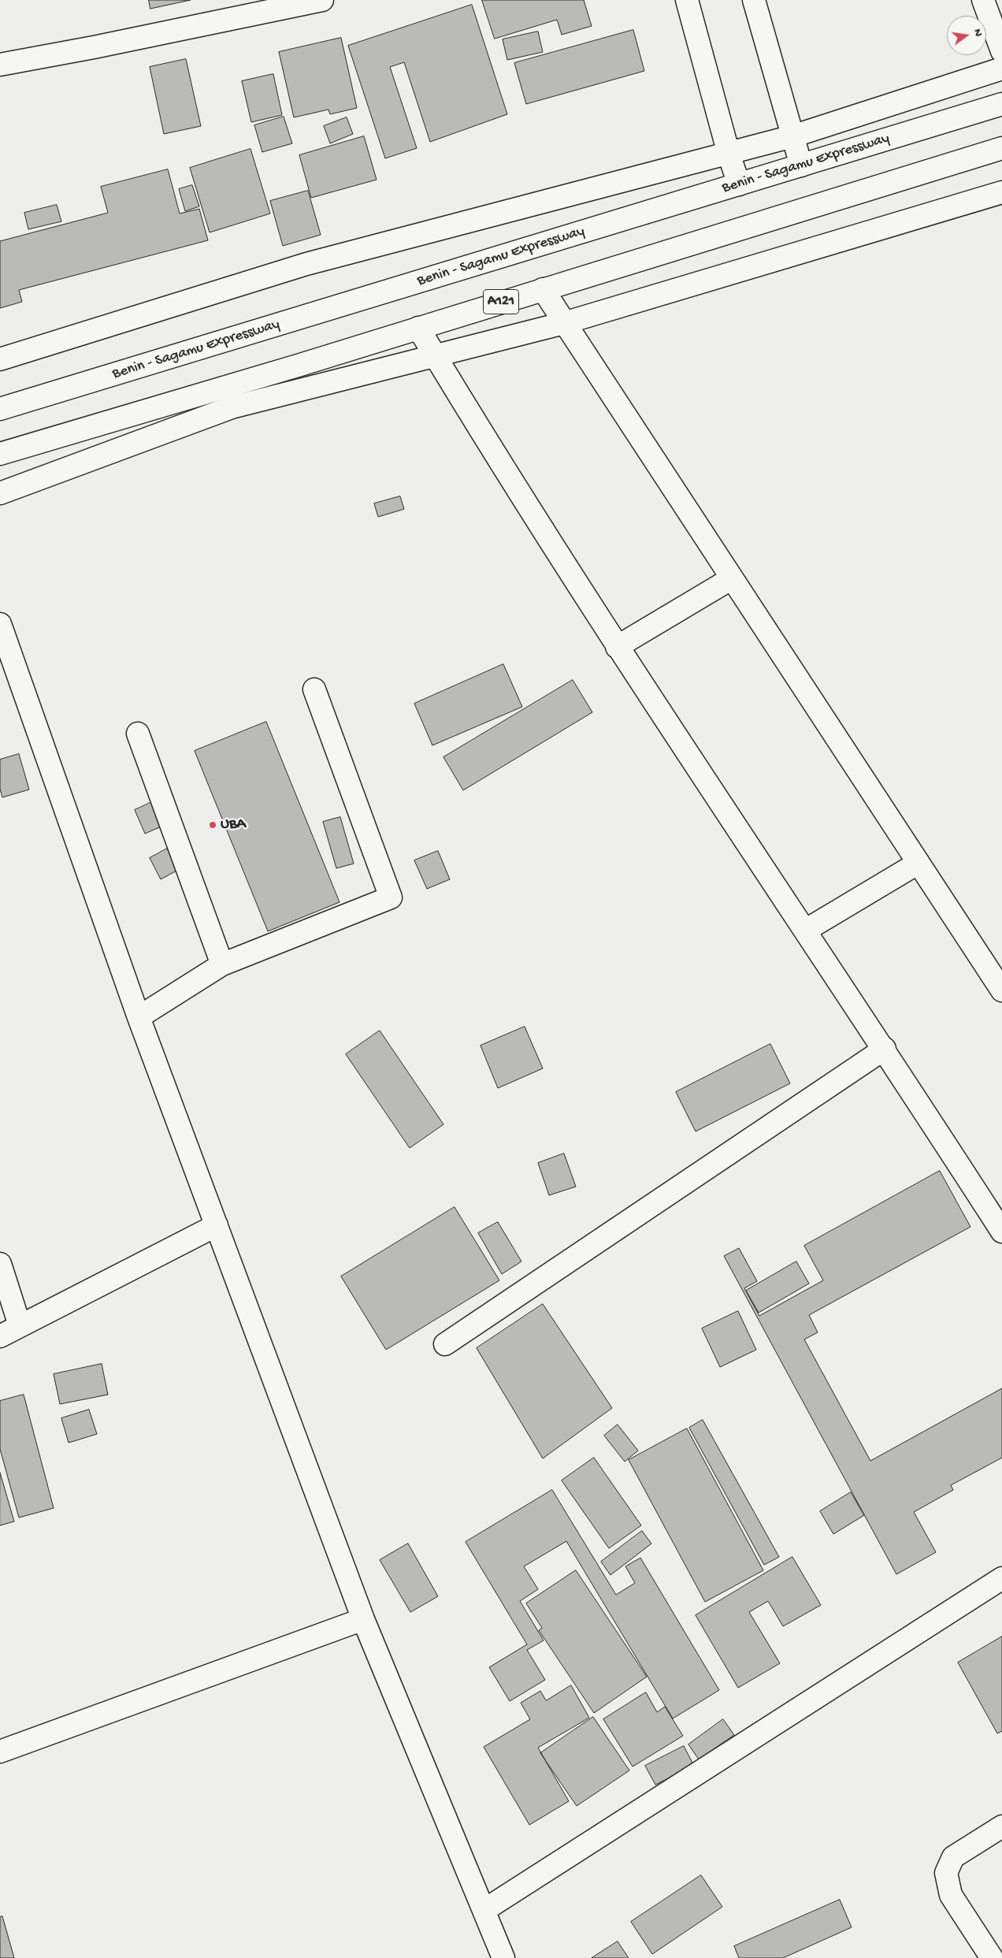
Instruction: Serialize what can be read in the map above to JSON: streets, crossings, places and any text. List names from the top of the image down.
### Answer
{
  "streets": {
    "main road": ["Benin - Sagamu Expressway", "A121"]
  },
  "places": ["UBA"],
  "north": "right"
}
